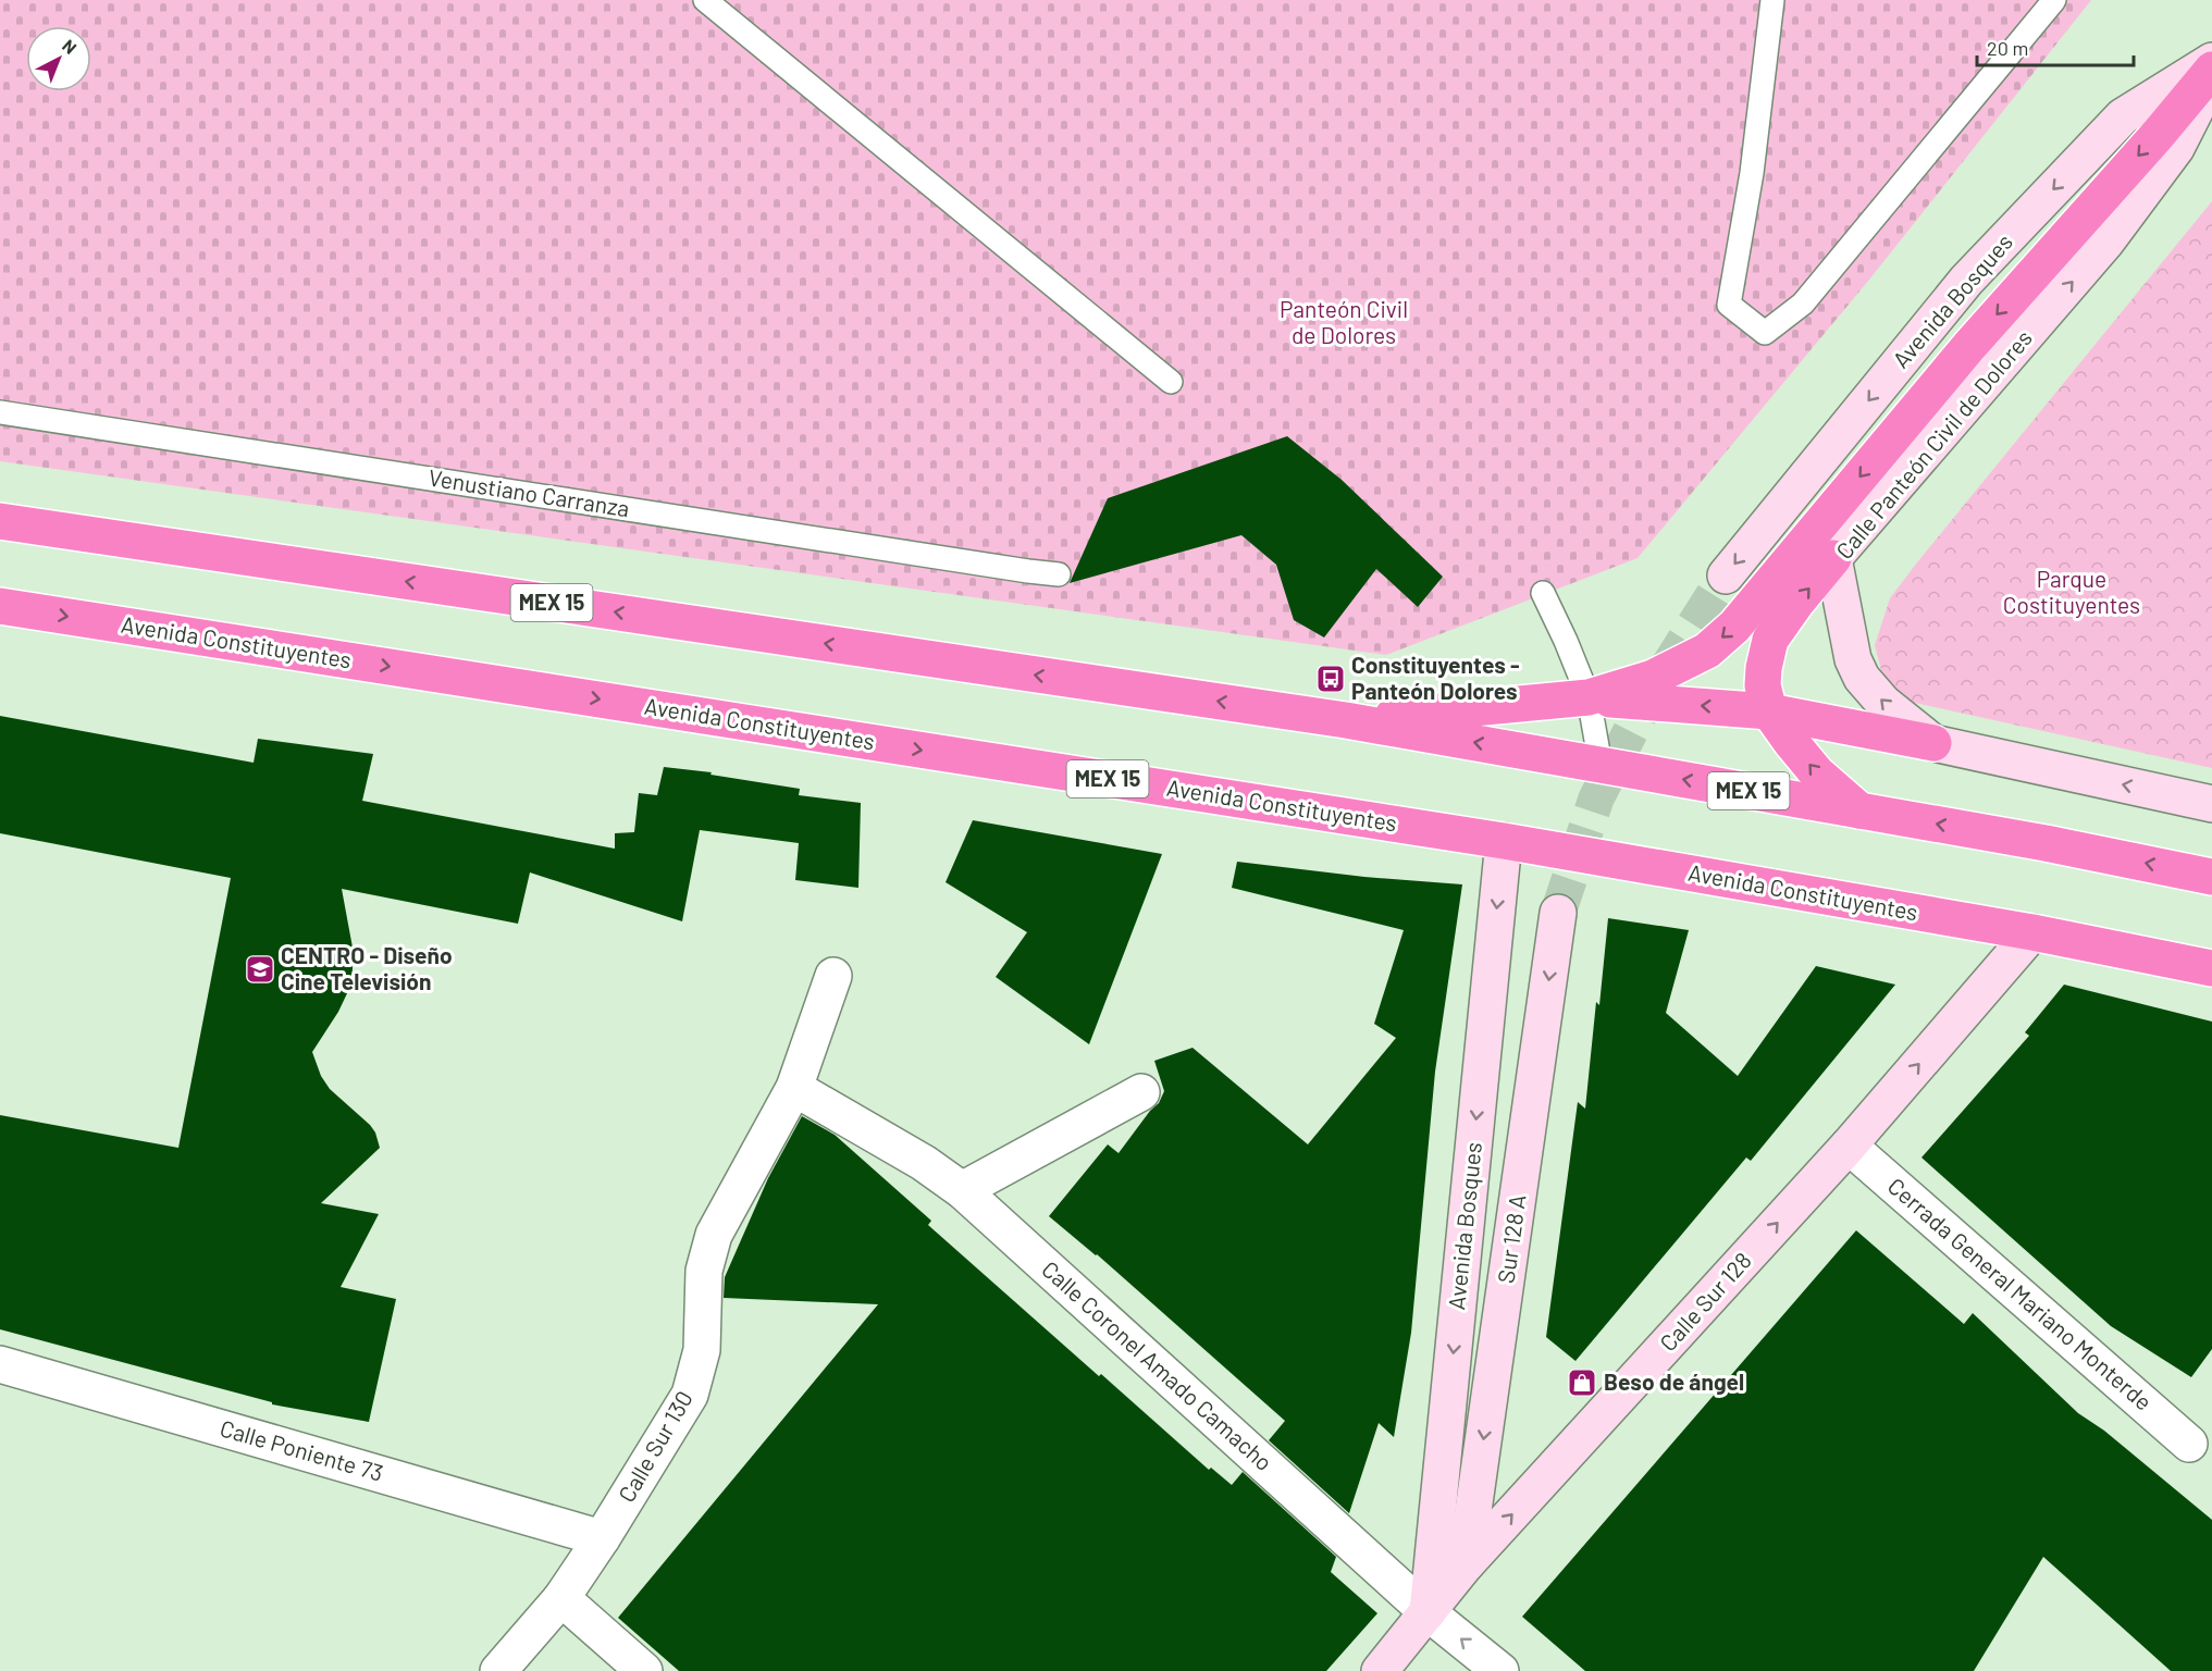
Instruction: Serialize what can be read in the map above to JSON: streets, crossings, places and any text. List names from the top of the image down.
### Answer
{
  "streets": {
    "highway": ["MEX 15", "Avenida Constituyentes"],
    "street": [
      "Avenida Bosques",
      "Calle Panteón Civil de Dolores",
      "Sur 128 A",
      "Cerrada General Mariano Monterde",
      "Calle Sur 128",
      "Calle Coronel Amado Camacho",
      "Calle Sur 130",
      "Calle Poniente 73"
    ],
    "lane": ["Venustiano Carranza"]
  },
  "crossings": [
    ["Avenida Bosques", "Avenida Constituyentes"],
    ["Avenida Bosques", "Calle Sur 128"],
    ["Avenida Bosques", "Calle Coronel Amado Camacho"],
    ["Avenida Constituyentes", "Calle Sur 128"],
    ["Sur 128 A", "Calle Sur 128"],
    ["Cerrada General Mariano Monterde", "Calle Sur 128"],
    ["Calle Sur 128", "Calle Coronel Amado Camacho"],
    ["Calle Coronel Amado Camacho", "Calle Sur 130"],
    ["Calle Sur 130", "Calle Poniente 73"]
  ],
  "one_way": ["Avenida Bosques", "Sur 128 A", "Calle Sur 128"],
  "parks": ["Panteón Civil de Dolores", "Parque Costituyentes"],
  "places": {
    "bus stop": ["Constituyentes - Panteón Dolores"],
    "school or university": ["CENTRO - Diseño Cine Televisión"],
    "shop": ["Beso de ángel"]
  },
  "scale_bar": "20 m",
  "north": "top right"
}
